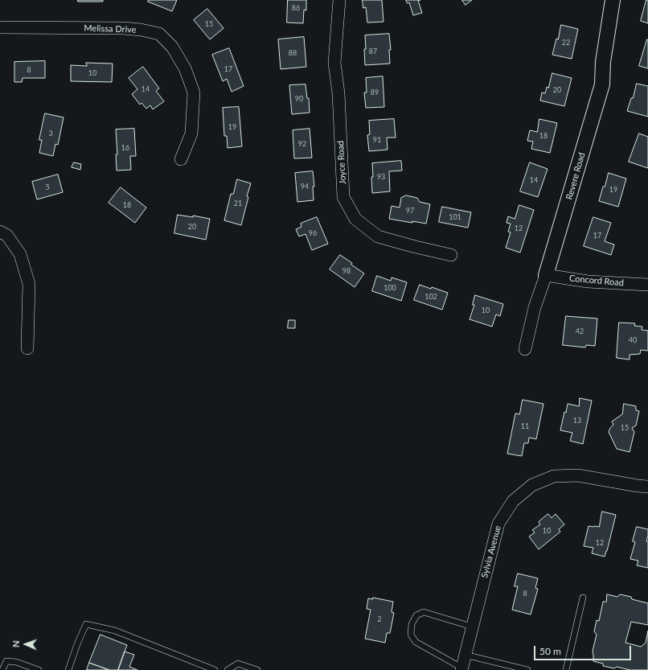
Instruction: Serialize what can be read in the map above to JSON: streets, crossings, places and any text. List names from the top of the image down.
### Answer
{
  "streets": {
    "street": [
      "Melissa Drive",
      "Joyce Road",
      "Revere Road",
      "Concord Road",
      "Sylvia Avenue"
    ]
  },
  "crossings": [
    ["Revere Road", "Concord Road"]
  ],
  "house_numbers": [
    "86",
    "15",
    "22",
    "87",
    "88",
    "17",
    "8",
    "10",
    "14",
    "20",
    "89",
    "90",
    "19",
    "3",
    "18",
    "91",
    "92",
    "16",
    "93",
    "14",
    "94",
    "5",
    "19",
    "21",
    "18",
    "97",
    "101",
    "20",
    "12",
    "96",
    "17",
    "98",
    "100",
    "102",
    "10",
    "42",
    "40",
    "13",
    "11",
    "15",
    "10",
    "12",
    "8",
    "2"
  ],
  "scale_bar": "50 m",
  "north": "left"
}
